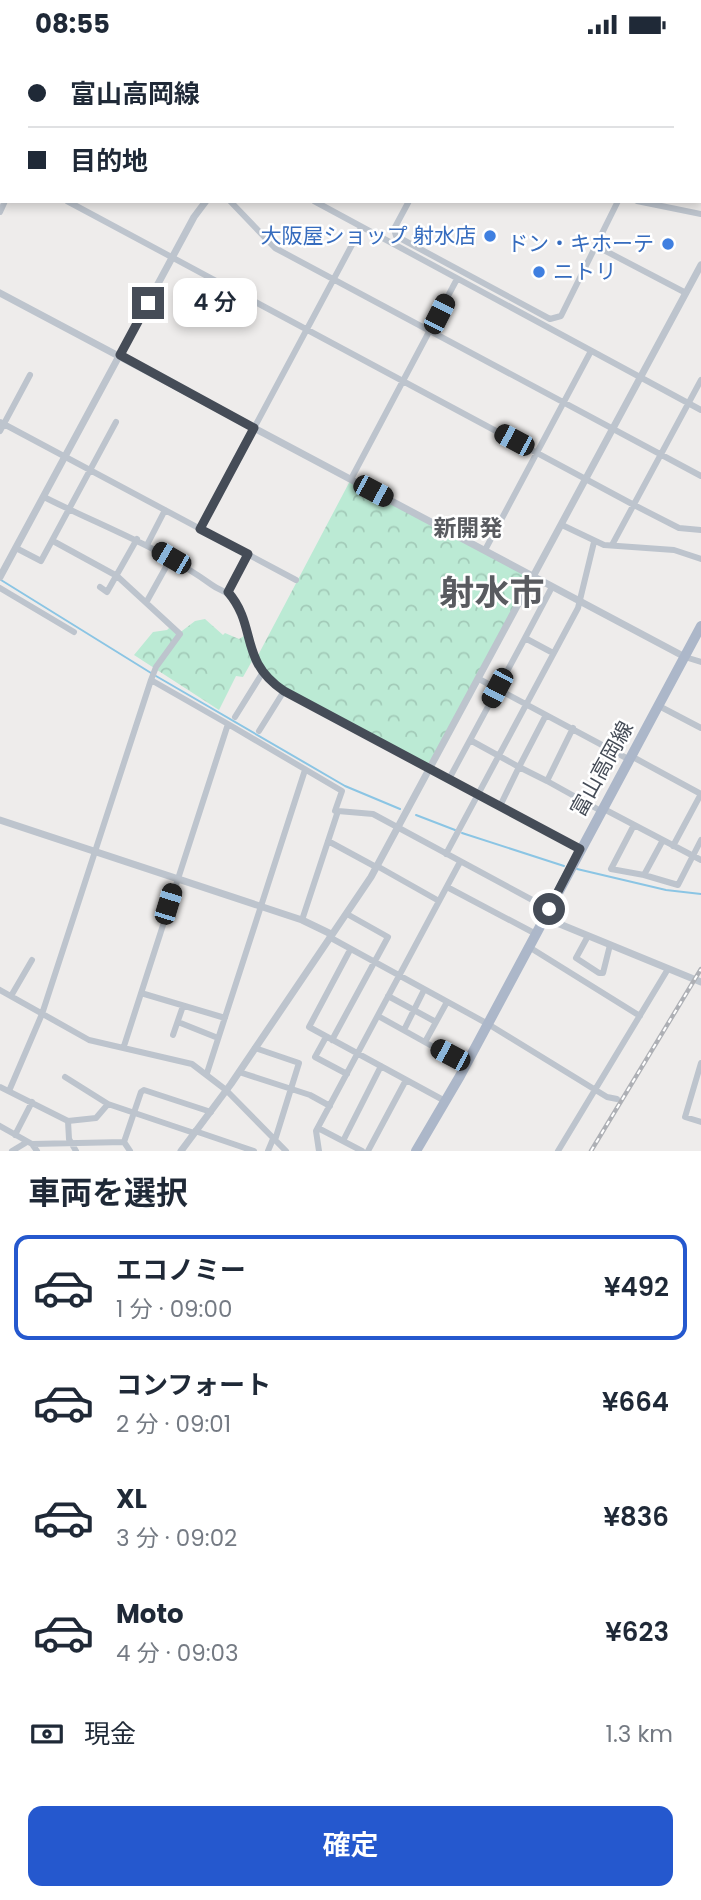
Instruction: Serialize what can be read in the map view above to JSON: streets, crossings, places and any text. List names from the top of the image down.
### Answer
{
  "streets": {
    "main road": ["富山高岡線"]
  },
  "districts": ["新開発", "射水市"],
  "places": ["大阪屋ショップ 射水店", "ドン・キホーテ", "ニトリ"],
  "page": {
    "status": "08:55",
    "banner": ["富山高岡線", "目的地"],
    "bubble": "4 分",
    "heading": "車両を選択",
    "list": [
      {
        "name": "エコノミー",
        "note": "1 分 · 09:00",
        "value": "¥492"
      },
      {
        "name": "コンフォート",
        "note": "2 分 · 09:01",
        "value": "¥664"
      },
      {
        "name": "XL",
        "note": "3 分 · 09:02",
        "value": "¥836"
      },
      {
        "name": "Moto",
        "note": "4 分 · 09:03",
        "value": "¥623"
      }
    ],
    "pay": ["現金", "1.3 km"],
    "buttons": "確定"
  }
}
